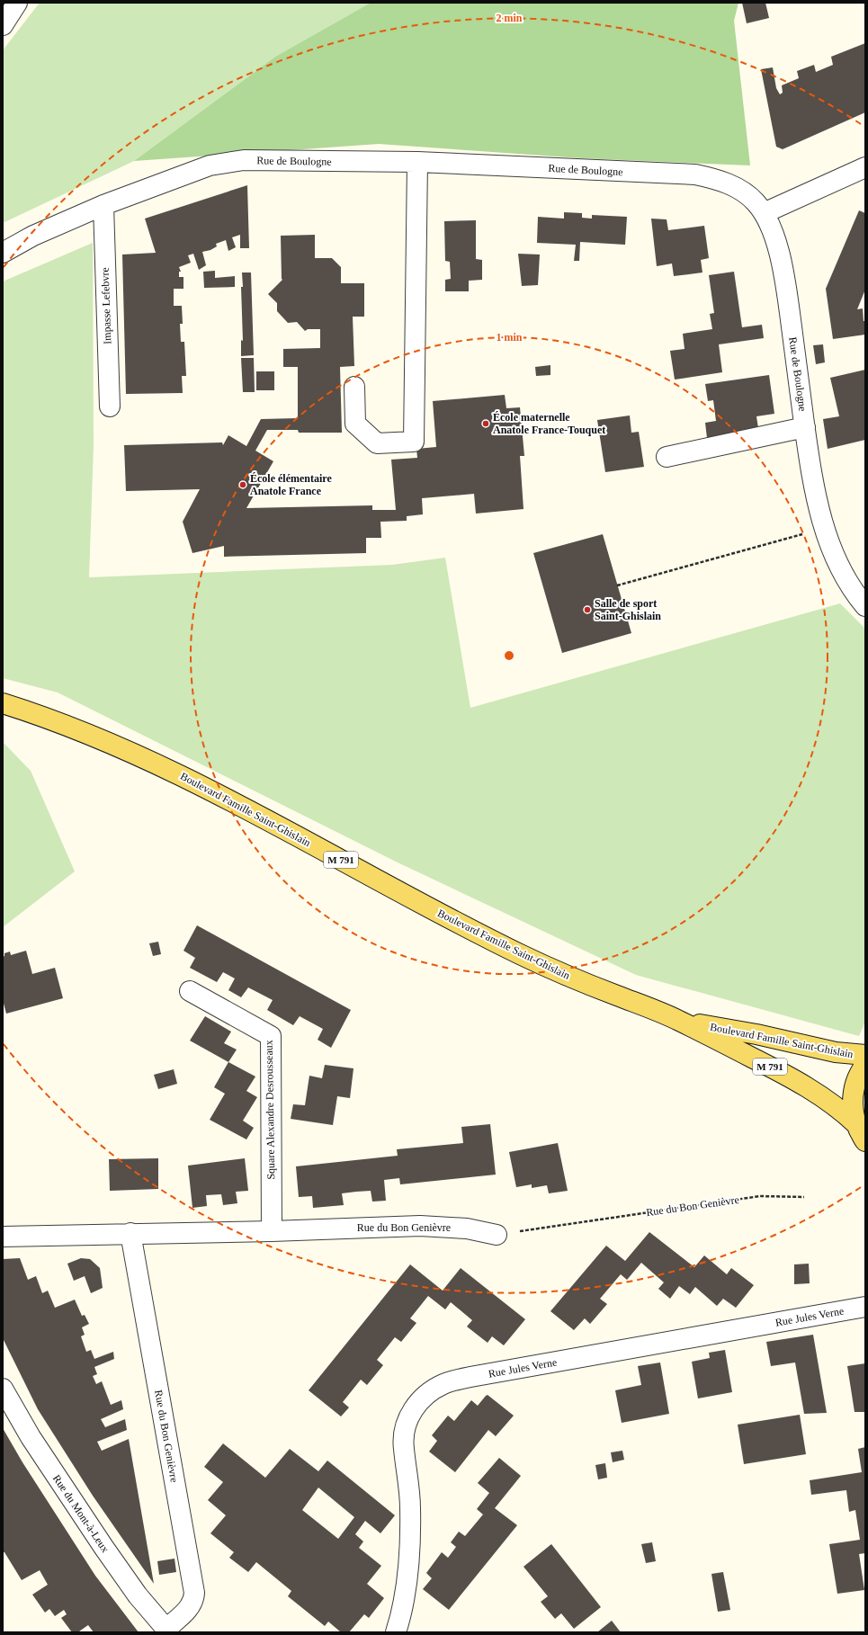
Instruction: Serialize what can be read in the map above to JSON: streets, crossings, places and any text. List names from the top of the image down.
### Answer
{
  "streets": {
    "main road": ["Boulevard Famille Saint-Ghislain", "M 791"],
    "street": [
      "Rue de Boulogne",
      "Impasse Lefebvre",
      "Square Alexandre Desrousseaux",
      "Rue du Bon Genièvre",
      "Rue Jules Verne",
      "Rue du Mont-à-Leux"
    ]
  },
  "crossings": [
    ["Rue de Boulogne", "Impasse Lefebvre"],
    ["Square Alexandre Desrousseaux", "Rue du Bon Genièvre"],
    ["Rue du Bon Genièvre", "Rue du Mont-à-Leux"]
  ],
  "places": ["École maternelle Anatole France-Touquet", "École élémentaire Anatole France", "Salle de sport Saint-Ghislain"],
  "rings": ["2 min", "1 min"]
}
